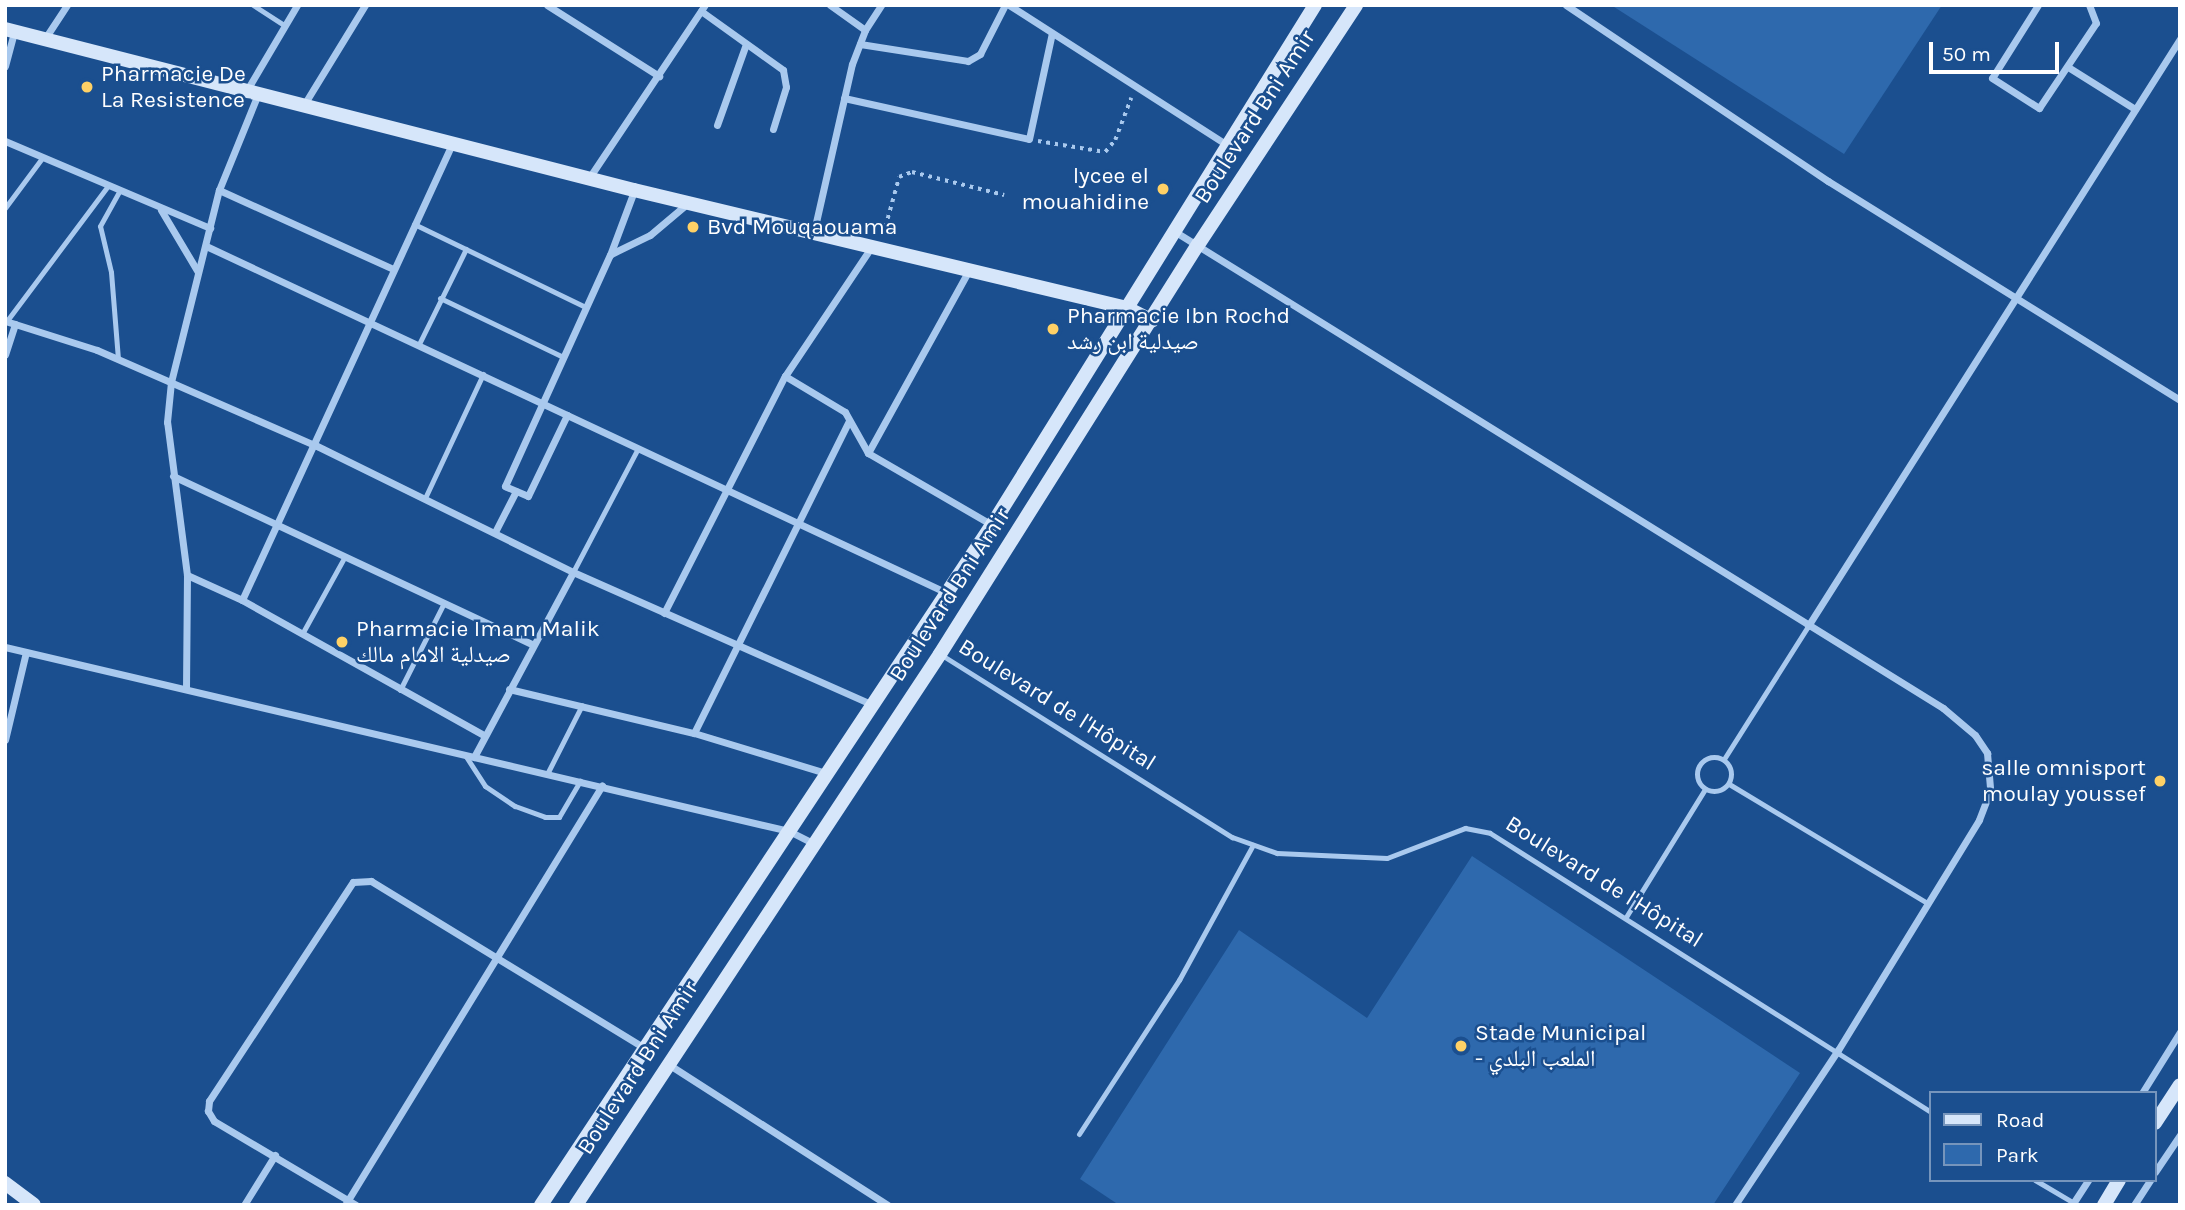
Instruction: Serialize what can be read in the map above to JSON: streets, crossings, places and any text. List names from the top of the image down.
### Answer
{
  "streets": {
    "main road": ["Boulevard Bni Amir"],
    "lane": ["Boulevard de l'Hôpital"]
  },
  "crossings": [
    ["Boulevard Bni Amir", "Boulevard de l'Hôpital"]
  ],
  "places": [
    "Pharmacie De La Resistence",
    "lycee el mouahidine",
    "Bvd Mouqaouama",
    "Pharmacie Ibn Rochd صيدلية ابن رشد",
    "Pharmacie Imam Malik صيدلية الامام مالك",
    "salle omnisport moulay youssef",
    "Stade Municipal - الملعب البلدي"
  ],
  "legend": ["Road", "Park"],
  "scale_bar": "50 m"
}
